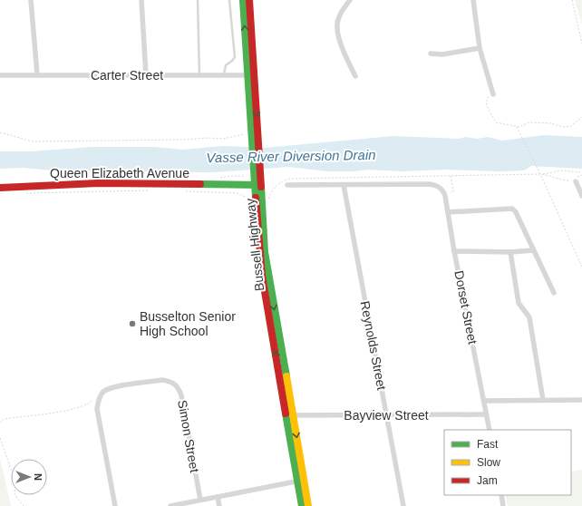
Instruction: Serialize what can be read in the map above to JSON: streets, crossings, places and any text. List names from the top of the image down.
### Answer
{
  "streets": {
    "main road": ["Queen Elizabeth Avenue", "Bussell Highway"],
    "street": [
      "Carter Street",
      "Dorset Street",
      "Reynolds Street",
      "Bayview Street",
      "Simon Street"
    ]
  },
  "crossings": [
    ["Carter Street", "Bussell Highway"],
    ["Queen Elizabeth Avenue", "Bussell Highway"],
    ["Bussell Highway", "Bayview Street"],
    ["Dorset Street", "Reynolds Street"],
    ["Dorset Street", "Bayview Street"],
    ["Reynolds Street", "Bayview Street"]
  ],
  "water": ["Vasse River Diversion Drain"],
  "places": ["Busselton Senior High School"],
  "legend": ["Fast", "Slow", "Jam"],
  "north": "right"
}
